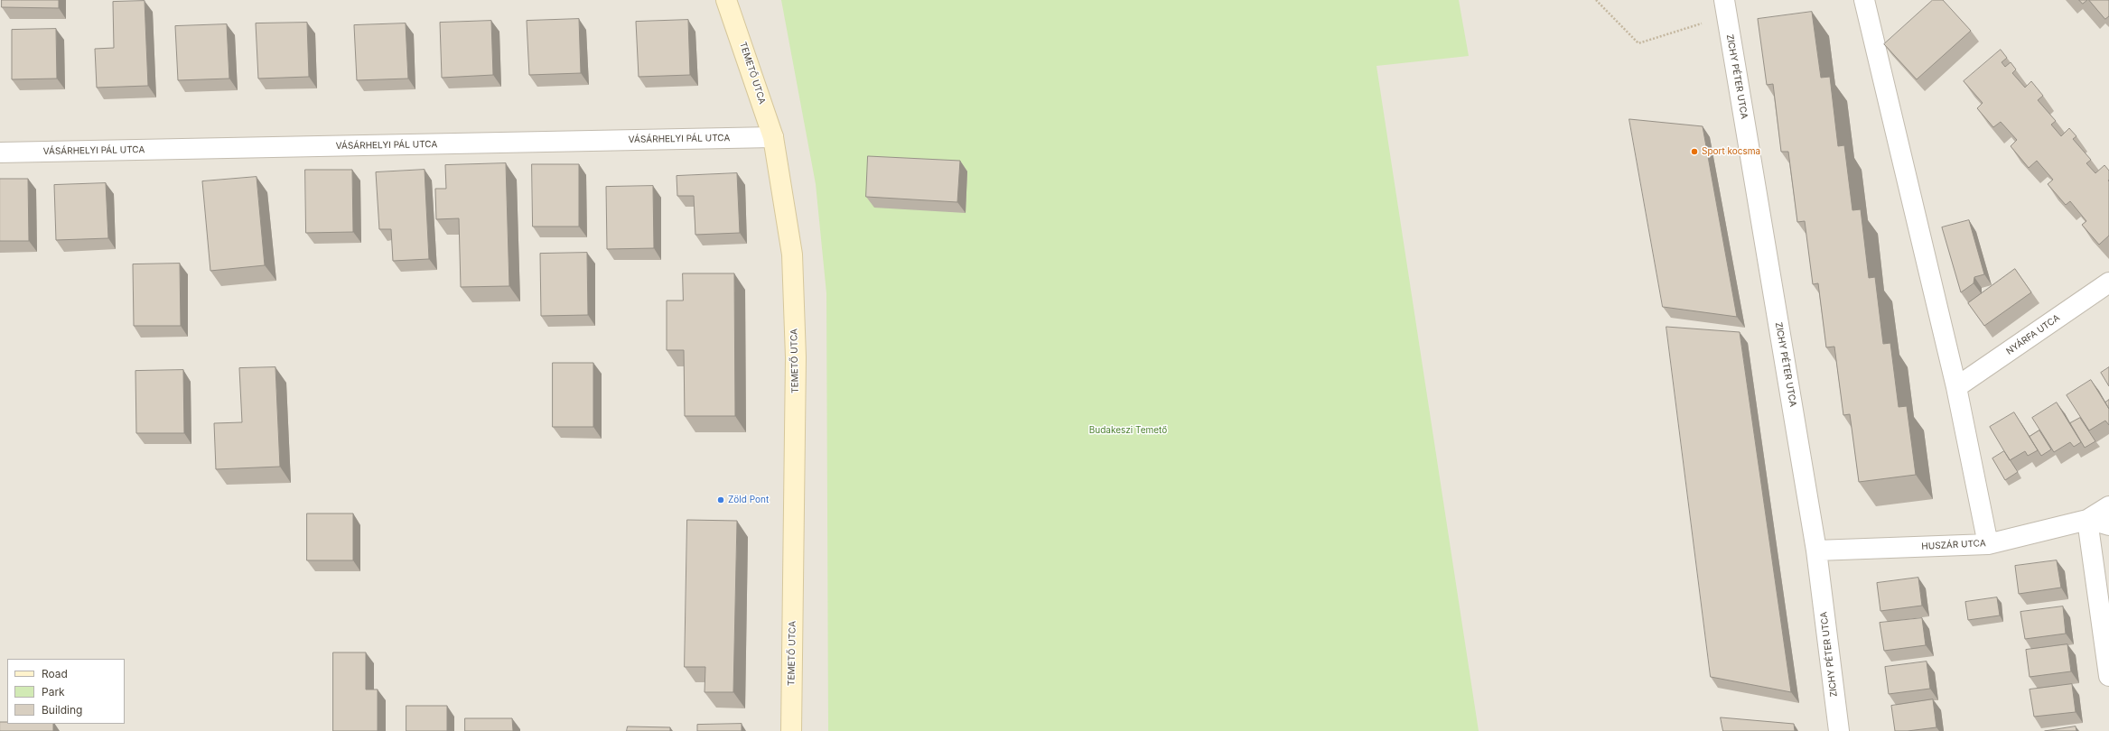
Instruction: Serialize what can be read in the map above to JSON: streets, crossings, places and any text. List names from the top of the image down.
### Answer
{
  "streets": {
    "main road": ["TEMETŐ UTCA"],
    "street": [
      "ZICHY PÉTER UTCA",
      "VÁSÁRHELYI PÁL UTCA",
      "NYÁRFA UTCA",
      "HUSZÁR UTCA"
    ]
  },
  "crossings": [
    ["TEMETŐ UTCA", "VÁSÁRHELYI PÁL UTCA"],
    ["ZICHY PÉTER UTCA", "HUSZÁR UTCA"]
  ],
  "parks": ["Budakeszi Temető"],
  "places": ["Sport kocsma", "Zöld Pont"],
  "legend": ["Road", "Park", "Building"]
}
